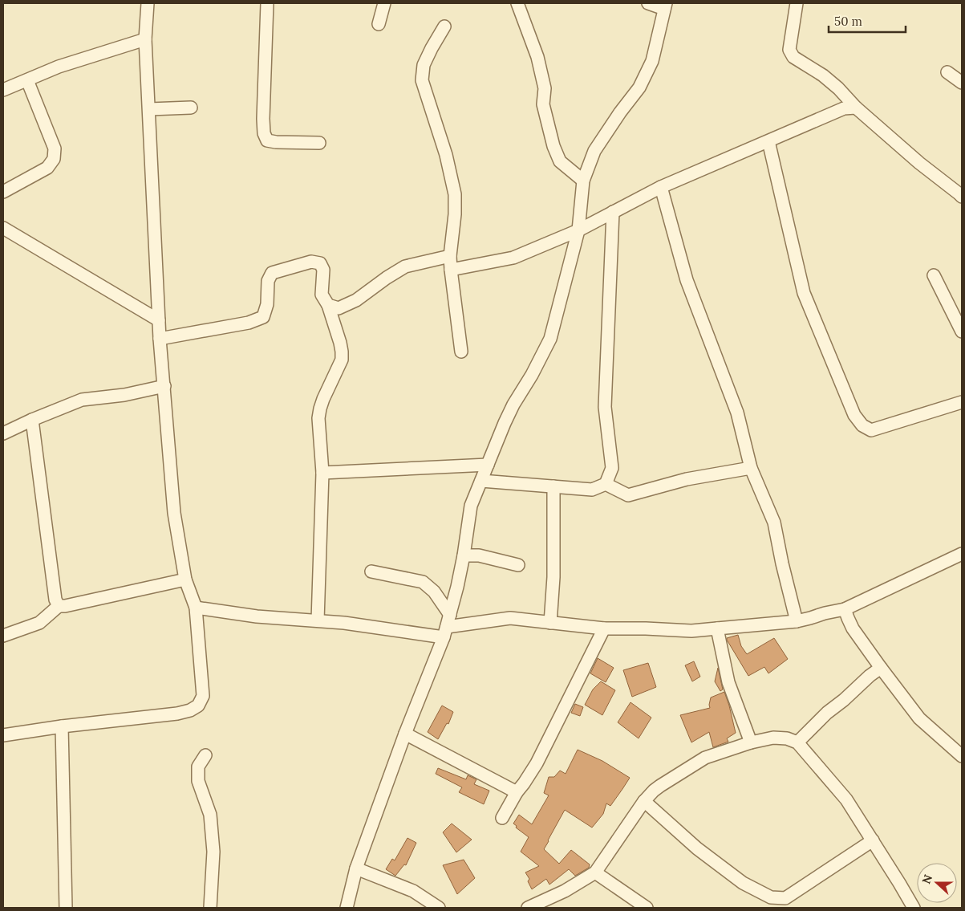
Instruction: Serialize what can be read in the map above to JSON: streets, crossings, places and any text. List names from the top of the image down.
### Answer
{
  "scale_bar": "50 m",
  "north": "left"
}
